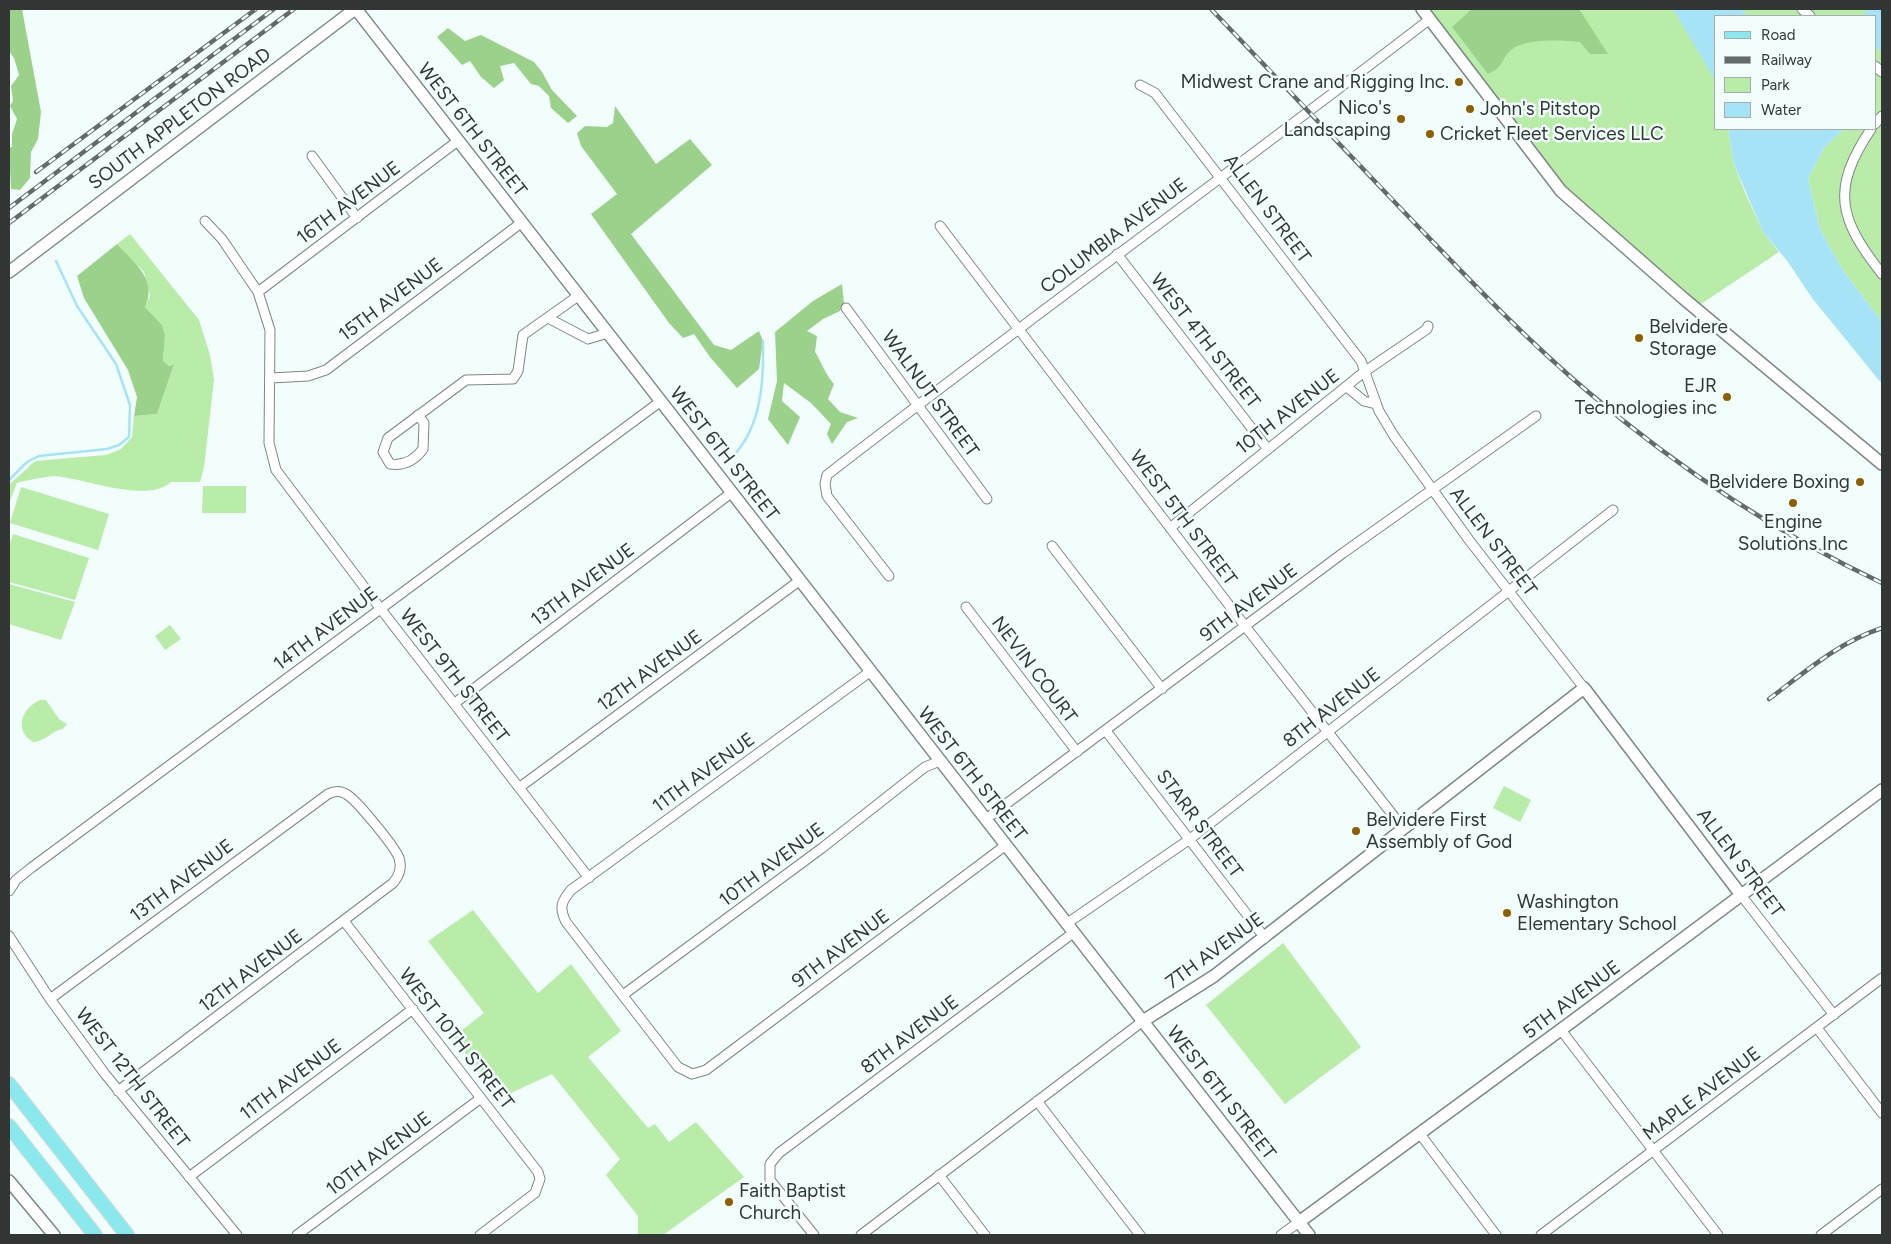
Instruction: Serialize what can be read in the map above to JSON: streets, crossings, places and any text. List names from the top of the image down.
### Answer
{
  "streets": {
    "street": [
      "SOUTH APPLETON ROAD",
      "WEST 6TH STREET",
      "16TH AVENUE",
      "ALLEN STREET",
      "COLUMBIA AVENUE",
      "15TH AVENUE",
      "WEST 4TH STREET",
      "WALNUT STREET",
      "10TH AVENUE",
      "WEST 5TH STREET",
      "13TH AVENUE",
      "9TH AVENUE",
      "14TH AVENUE",
      "NEVIN COURT",
      "12TH AVENUE",
      "WEST 9TH STREET",
      "8TH AVENUE",
      "11TH AVENUE",
      "STARR STREET",
      "7TH AVENUE",
      "5TH AVENUE",
      "WEST 10TH STREET",
      "WEST 12TH STREET",
      "MAPLE AVENUE"
    ]
  },
  "crossings": [
    ["SOUTH APPLETON ROAD", "WEST 6TH STREET"],
    ["WEST 6TH STREET", "16TH AVENUE"],
    ["WEST 6TH STREET", "15TH AVENUE"],
    ["WEST 6TH STREET", "10TH AVENUE"],
    ["WEST 6TH STREET", "13TH AVENUE"],
    ["WEST 6TH STREET", "9TH AVENUE"],
    ["WEST 6TH STREET", "14TH AVENUE"],
    ["WEST 6TH STREET", "12TH AVENUE"],
    ["WEST 6TH STREET", "8TH AVENUE"],
    ["WEST 6TH STREET", "11TH AVENUE"],
    ["WEST 6TH STREET", "7TH AVENUE"],
    ["WEST 6TH STREET", "5TH AVENUE"],
    ["16TH AVENUE", "WEST 9TH STREET"],
    ["ALLEN STREET", "COLUMBIA AVENUE"],
    ["ALLEN STREET", "10TH AVENUE"],
    ["ALLEN STREET", "9TH AVENUE"],
    ["ALLEN STREET", "8TH AVENUE"],
    ["ALLEN STREET", "7TH AVENUE"],
    ["ALLEN STREET", "5TH AVENUE"],
    ["ALLEN STREET", "MAPLE AVENUE"],
    ["COLUMBIA AVENUE", "WEST 4TH STREET"],
    ["COLUMBIA AVENUE", "WALNUT STREET"],
    ["COLUMBIA AVENUE", "WEST 5TH STREET"],
    ["15TH AVENUE", "WEST 9TH STREET"],
    ["WEST 4TH STREET", "10TH AVENUE"],
    ["10TH AVENUE", "WEST 5TH STREET"],
    ["10TH AVENUE", "9TH AVENUE"],
    ["10TH AVENUE", "11TH AVENUE"],
    ["10TH AVENUE", "WEST 10TH STREET"],
    ["WEST 5TH STREET", "9TH AVENUE"],
    ["WEST 5TH STREET", "8TH AVENUE"],
    ["WEST 5TH STREET", "7TH AVENUE"],
    ["13TH AVENUE", "12TH AVENUE"],
    ["13TH AVENUE", "WEST 9TH STREET"],
    ["13TH AVENUE", "WEST 12TH STREET"],
    ["9TH AVENUE", "NEVIN COURT"],
    ["9TH AVENUE", "11TH AVENUE"],
    ["9TH AVENUE", "STARR STREET"],
    ["14TH AVENUE", "WEST 9TH STREET"],
    ["12TH AVENUE", "WEST 9TH STREET"],
    ["12TH AVENUE", "WEST 10TH STREET"],
    ["12TH AVENUE", "WEST 12TH STREET"],
    ["WEST 9TH STREET", "11TH AVENUE"],
    ["8TH AVENUE", "STARR STREET"],
    ["11TH AVENUE", "WEST 10TH STREET"],
    ["11TH AVENUE", "WEST 12TH STREET"],
    ["STARR STREET", "7TH AVENUE"]
  ],
  "places": [
    "Midwest Crane and Rigging Inc.",
    "John's Pitstop",
    "Nico's Landscaping",
    "Cricket Fleet Services LLC",
    "Belvidere Storage",
    "EJR Technologies inc",
    "Belvidere Boxing",
    "Engine Solutions Inc",
    "Belvidere First Assembly of God",
    "Washington Elementary School",
    "Faith Baptist Church"
  ],
  "legend": [
    "Road",
    "Railway",
    "Park",
    "Water"
  ]
}
